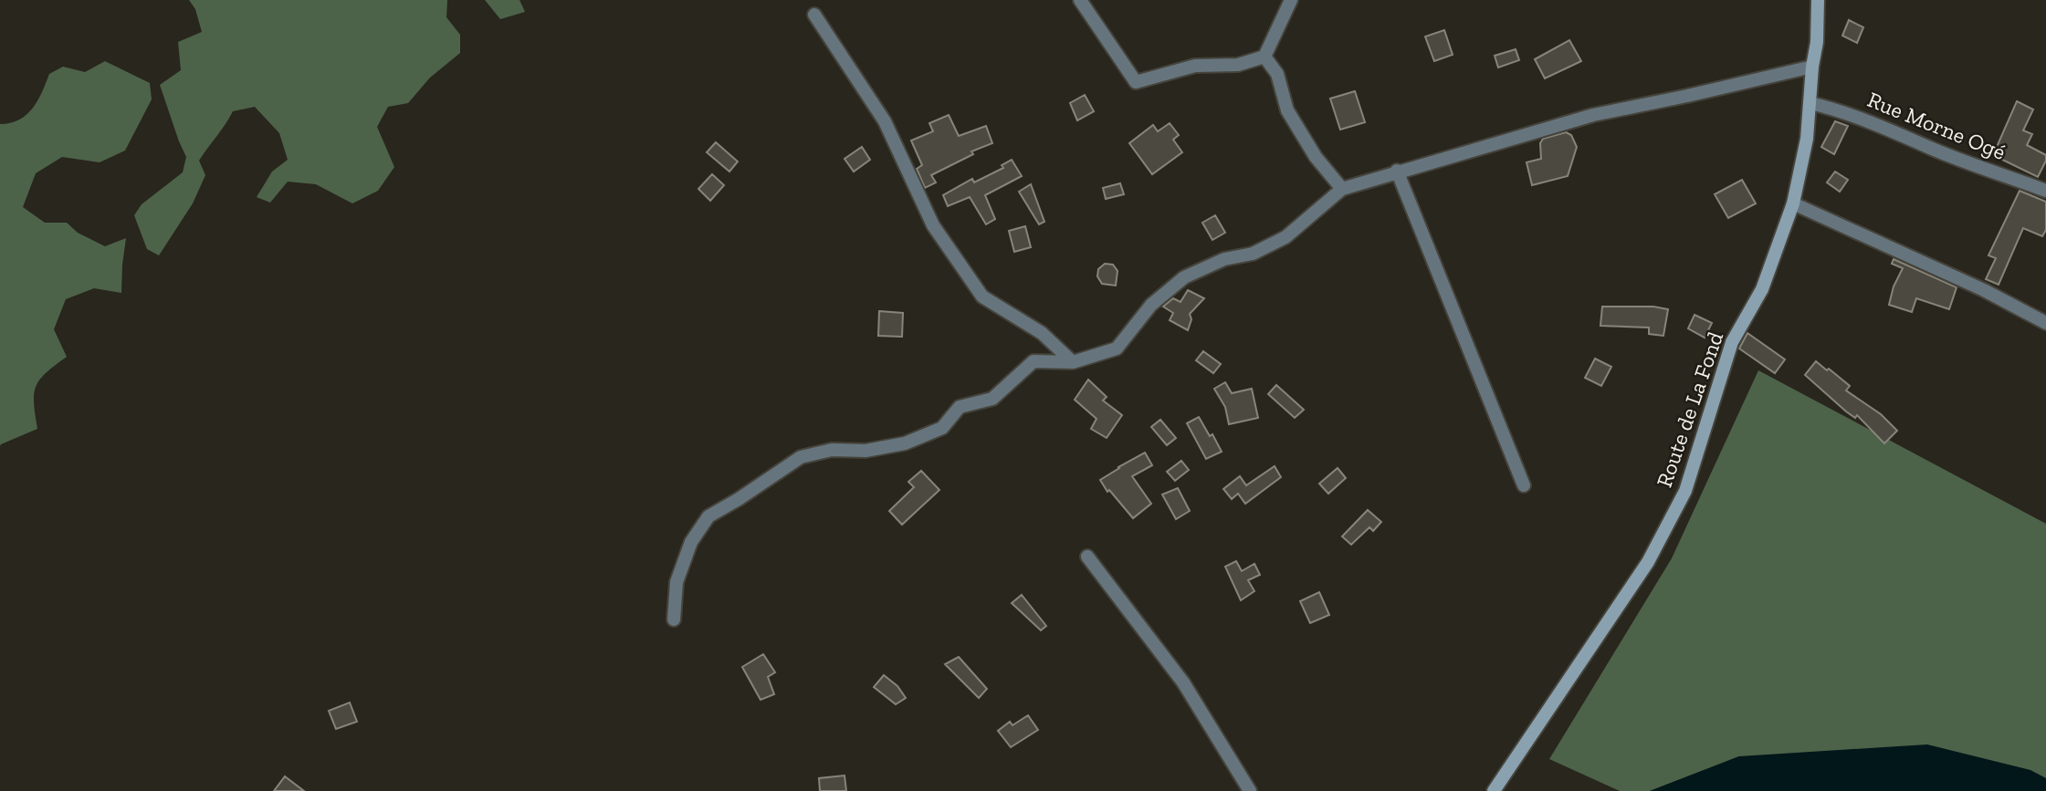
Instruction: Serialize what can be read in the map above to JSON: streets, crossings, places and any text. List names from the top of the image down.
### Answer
{
  "streets": {
    "street": ["Rue Morne Ogé", "Route de La Fond"]
  },
  "crossings": [
    ["Rue Morne Ogé", "Route de La Fond"]
  ]
}
